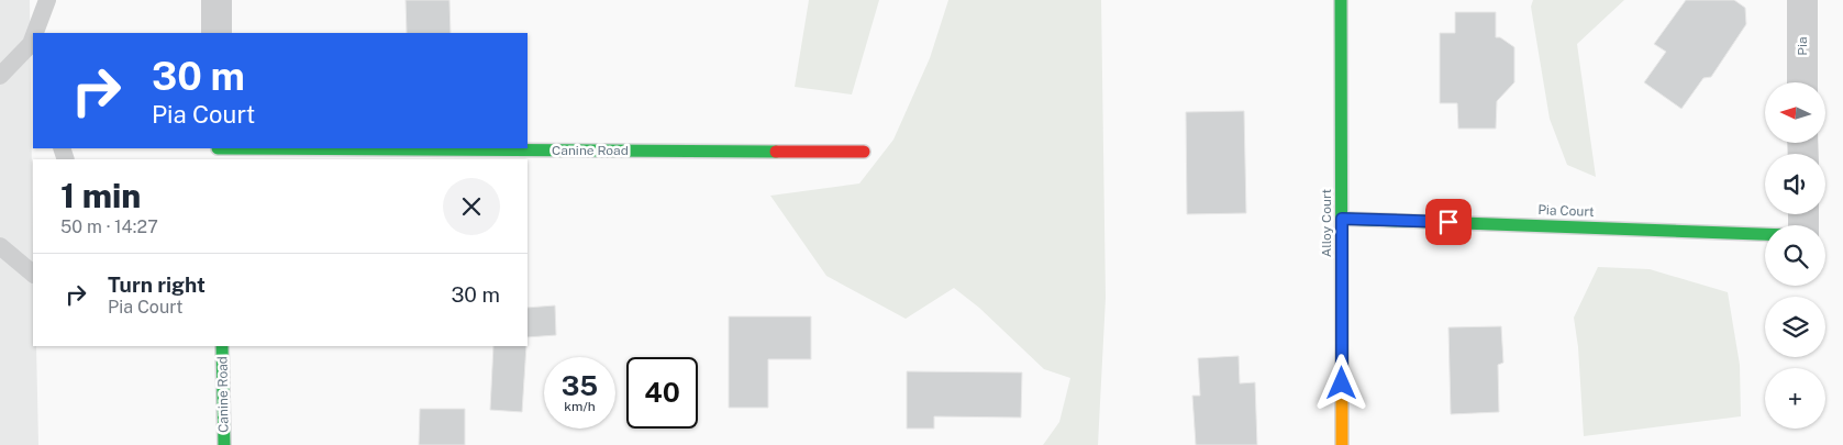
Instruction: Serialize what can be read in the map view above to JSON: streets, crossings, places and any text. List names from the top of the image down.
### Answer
{
  "streets": {
    "street": [
      "Pia",
      "Canine Road",
      "Pia Court",
      "Alloy Court"
    ]
  },
  "crossings": [
    ["Pia Court", "Alloy Court"]
  ],
  "north": "left",
  "page": {
    "turn": ["30 m", "Pia Court"],
    "map_buttons": "+",
    "heading": ["1 min", "50 m · 14:27"],
    "list": [
      {
        "name": "Turn right",
        "note": "Pia Court",
        "value": "30 m"
      }
    ],
    "speed": "35 km/h",
    "limit": "40"
  }
}
